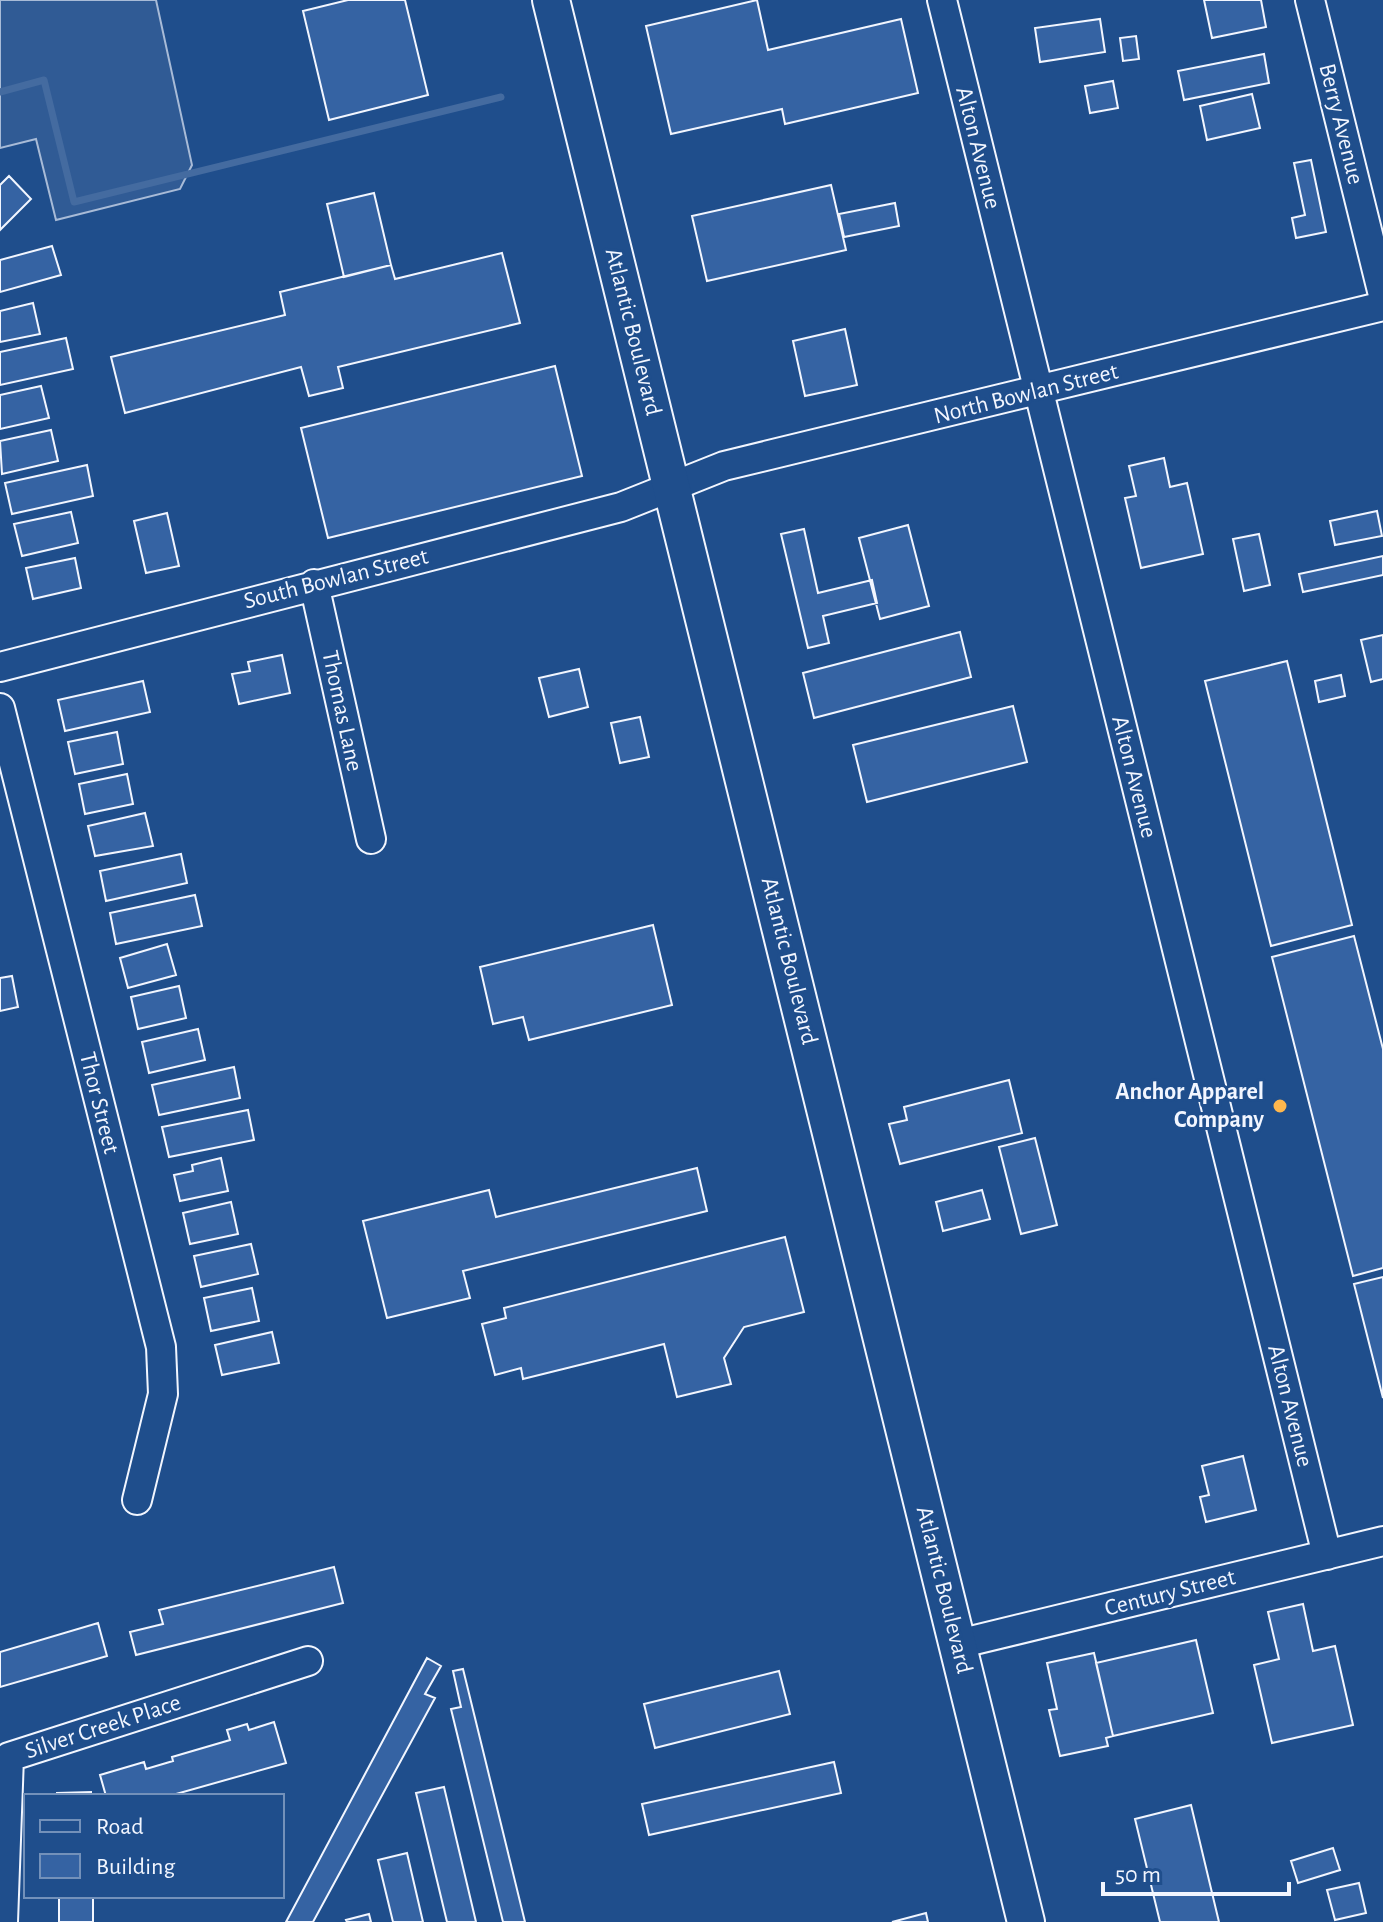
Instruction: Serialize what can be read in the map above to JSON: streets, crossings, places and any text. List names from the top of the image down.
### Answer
{
  "streets": {
    "main road": ["Atlantic Boulevard"],
    "street": [
      "Berry Avenue",
      "Alton Avenue",
      "North Bowlan Street",
      "South Bowlan Street",
      "Thomas Lane",
      "Thor Street",
      "Century Street",
      "Silver Creek Place"
    ]
  },
  "crossings": [
    ["Alton Avenue", "North Bowlan Street"],
    ["Alton Avenue", "Century Street"],
    ["Atlantic Boulevard", "North Bowlan Street"],
    ["Atlantic Boulevard", "South Bowlan Street"],
    ["Atlantic Boulevard", "Century Street"],
    ["North Bowlan Street", "South Bowlan Street"],
    ["South Bowlan Street", "Thomas Lane"]
  ],
  "places": ["Anchor Apparel Company"],
  "legend": ["Road", "Building"],
  "scale_bar": "50 m"
}
